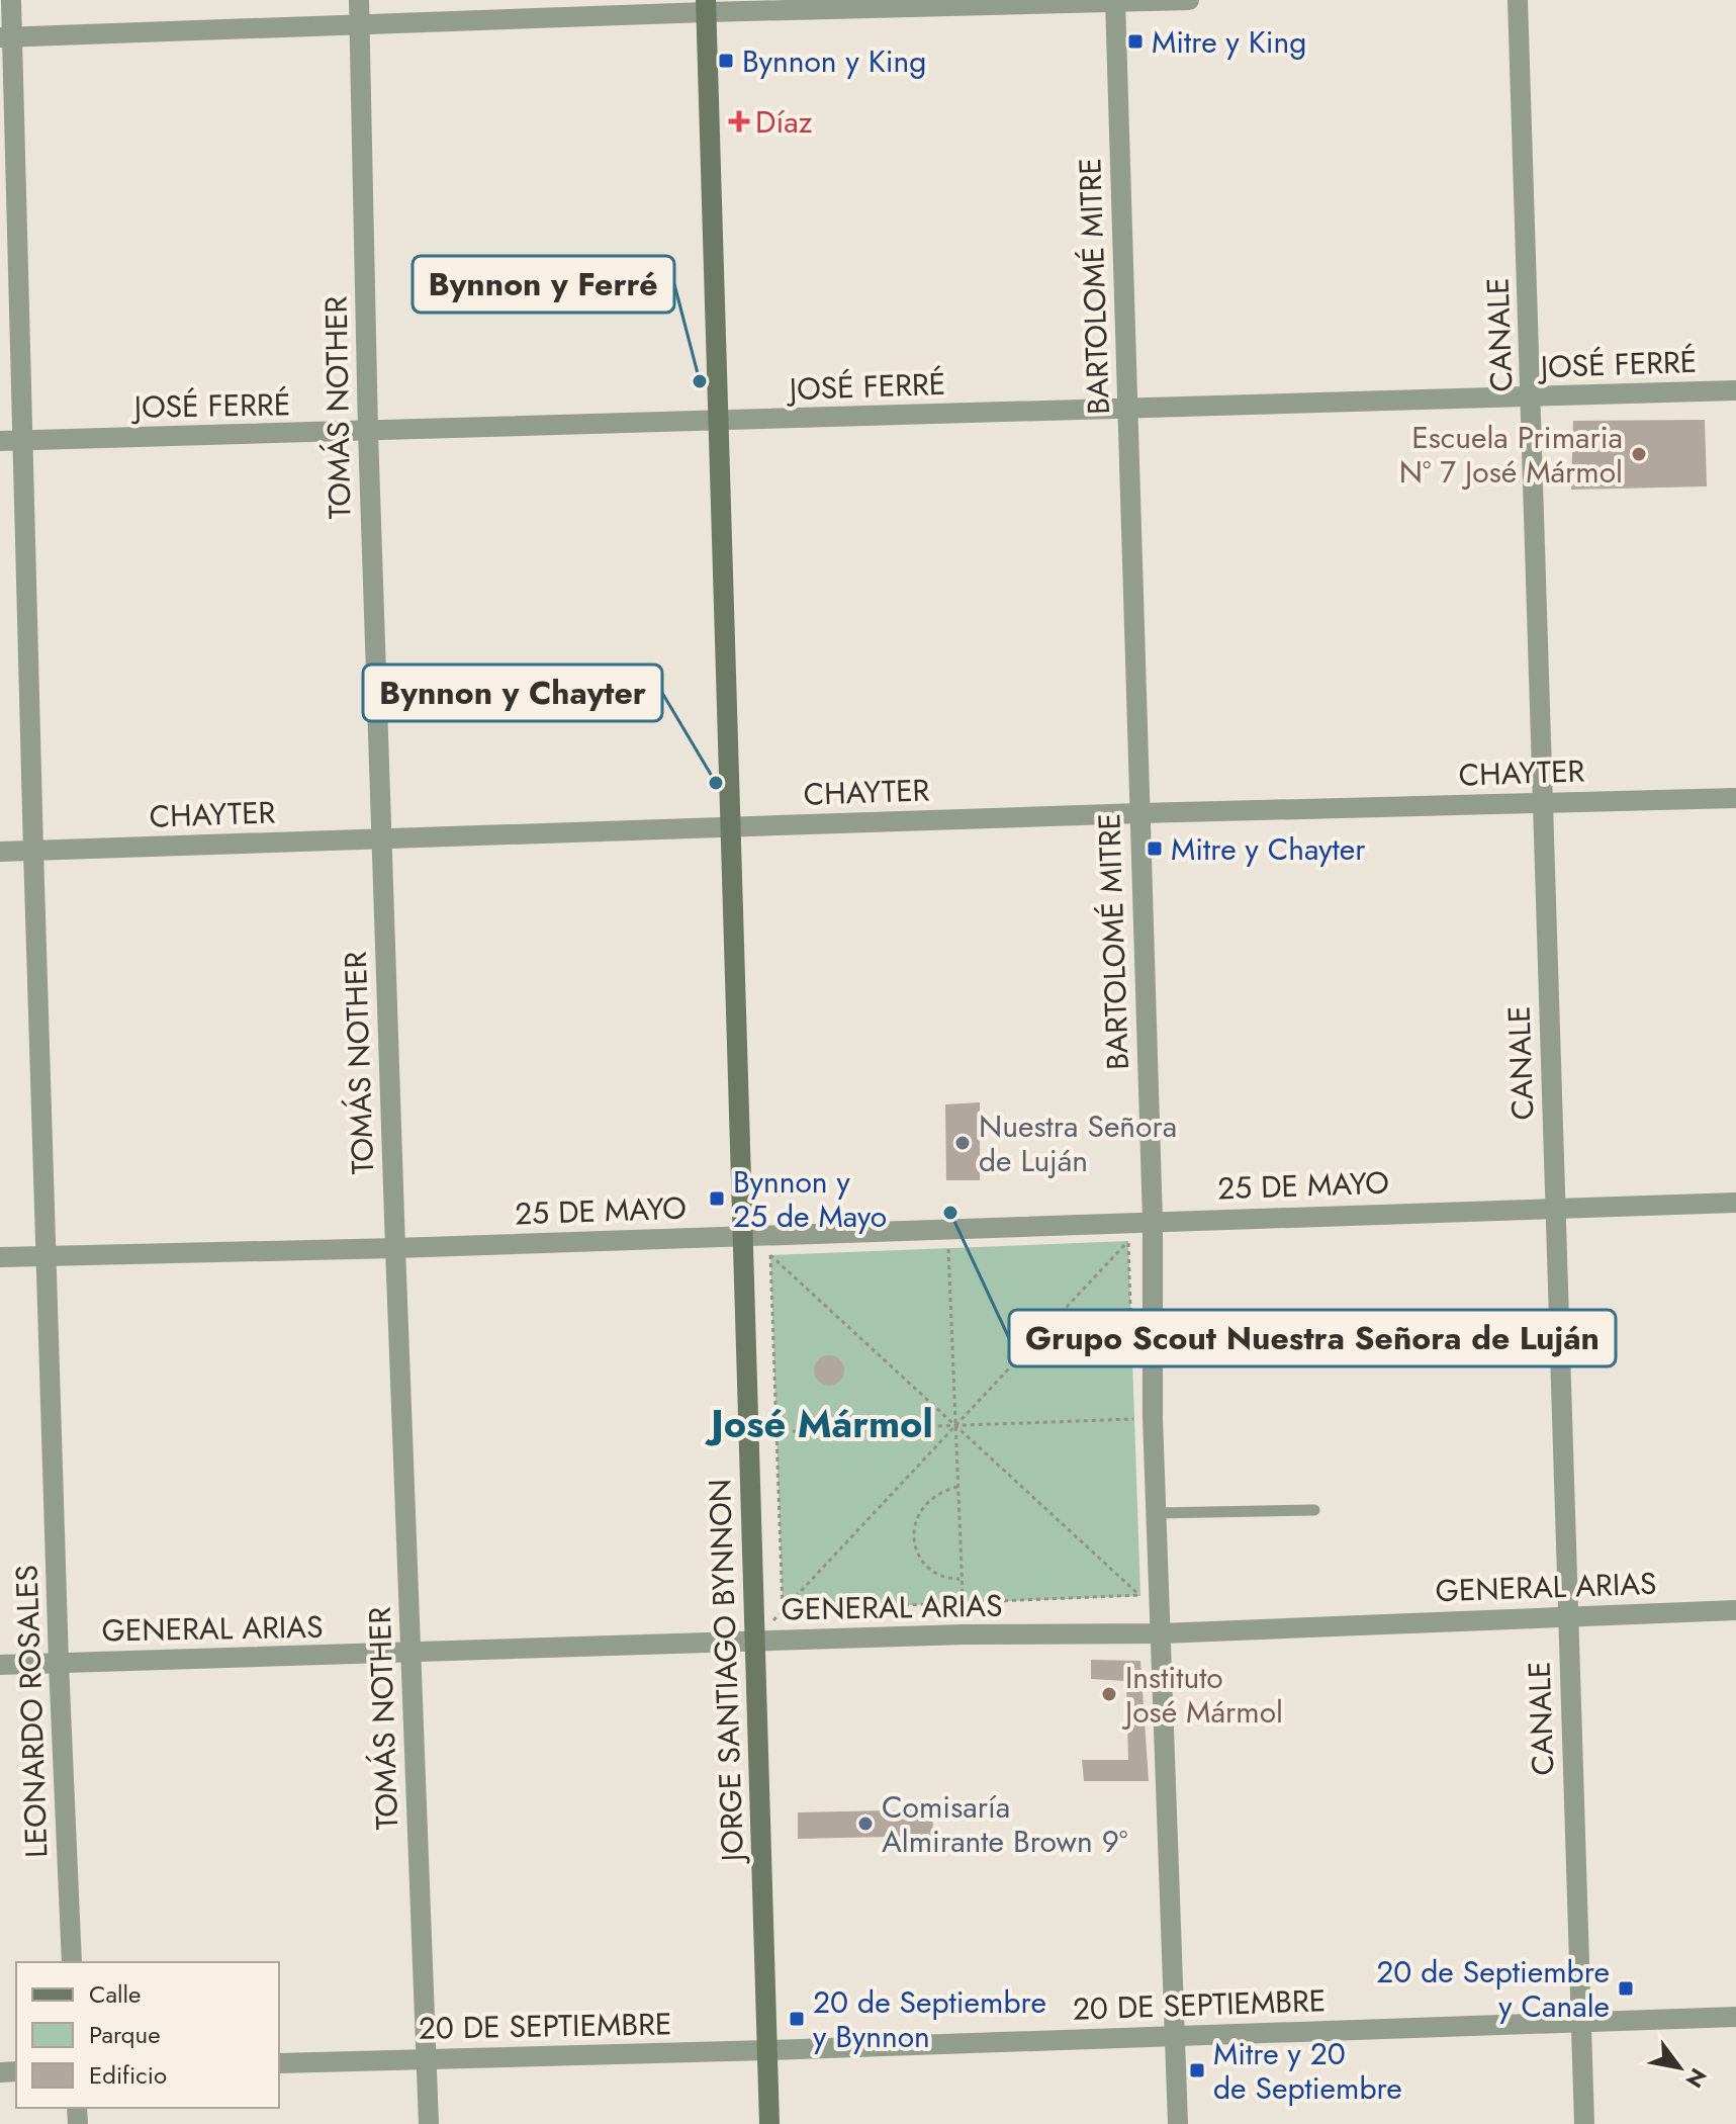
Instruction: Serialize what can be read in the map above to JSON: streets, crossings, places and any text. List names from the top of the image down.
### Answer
{
  "streets": {
    "street": [
      "BARTOLOMÉ MITRE",
      "CANALE",
      "JOSÉ FERRÉ",
      "TOMÁS NOTHER",
      "CHAYTER",
      "25 DE MAYO",
      "GENERAL ARIAS",
      "JORGE SANTIAGO BYNNON",
      "LEONARDO ROSALES",
      "20 DE SEPTIEMBRE"
    ]
  },
  "crossings": [
    ["BARTOLOMÉ MITRE", "JOSÉ FERRÉ"],
    ["BARTOLOMÉ MITRE", "CHAYTER"],
    ["BARTOLOMÉ MITRE", "25 DE MAYO"],
    ["BARTOLOMÉ MITRE", "GENERAL ARIAS"],
    ["BARTOLOMÉ MITRE", "20 DE SEPTIEMBRE"],
    ["CANALE", "JOSÉ FERRÉ"],
    ["CANALE", "CHAYTER"],
    ["CANALE", "25 DE MAYO"],
    ["CANALE", "GENERAL ARIAS"],
    ["CANALE", "20 DE SEPTIEMBRE"],
    ["JOSÉ FERRÉ", "TOMÁS NOTHER"],
    ["JOSÉ FERRÉ", "JORGE SANTIAGO BYNNON"],
    ["JOSÉ FERRÉ", "LEONARDO ROSALES"],
    ["TOMÁS NOTHER", "CHAYTER"],
    ["TOMÁS NOTHER", "25 DE MAYO"],
    ["TOMÁS NOTHER", "GENERAL ARIAS"],
    ["TOMÁS NOTHER", "20 DE SEPTIEMBRE"],
    ["CHAYTER", "JORGE SANTIAGO BYNNON"],
    ["CHAYTER", "LEONARDO ROSALES"],
    ["25 DE MAYO", "JORGE SANTIAGO BYNNON"],
    ["25 DE MAYO", "LEONARDO ROSALES"],
    ["GENERAL ARIAS", "JORGE SANTIAGO BYNNON"],
    ["GENERAL ARIAS", "LEONARDO ROSALES"],
    ["JORGE SANTIAGO BYNNON", "20 DE SEPTIEMBRE"]
  ],
  "districts": ["José Mármol"],
  "places": {
    "transit": [
      "Mitre y King",
      "Bynnon y King",
      "Mitre y Chayter",
      "Bynnon y 25 de Mayo",
      "20 de Septiembre y Canale",
      "20 de Septiembre y Bynnon",
      "Mitre y 20 de Septiembre"
    ],
    "health": ["Díaz"],
    "other": [
      "Bynnon y Ferré",
      "Escuela Primaria Nº 7 José Mármol",
      "Bynnon y Chayter",
      "Nuestra Señora de Luján",
      "Grupo Scout Nuestra Señora de Luján",
      "Instituto José Mármol",
      "Comisaría Almirante Brown 9°"
    ]
  },
  "legend": ["Calle", "Parque", "Edificio"],
  "north": "bottom right"
}
